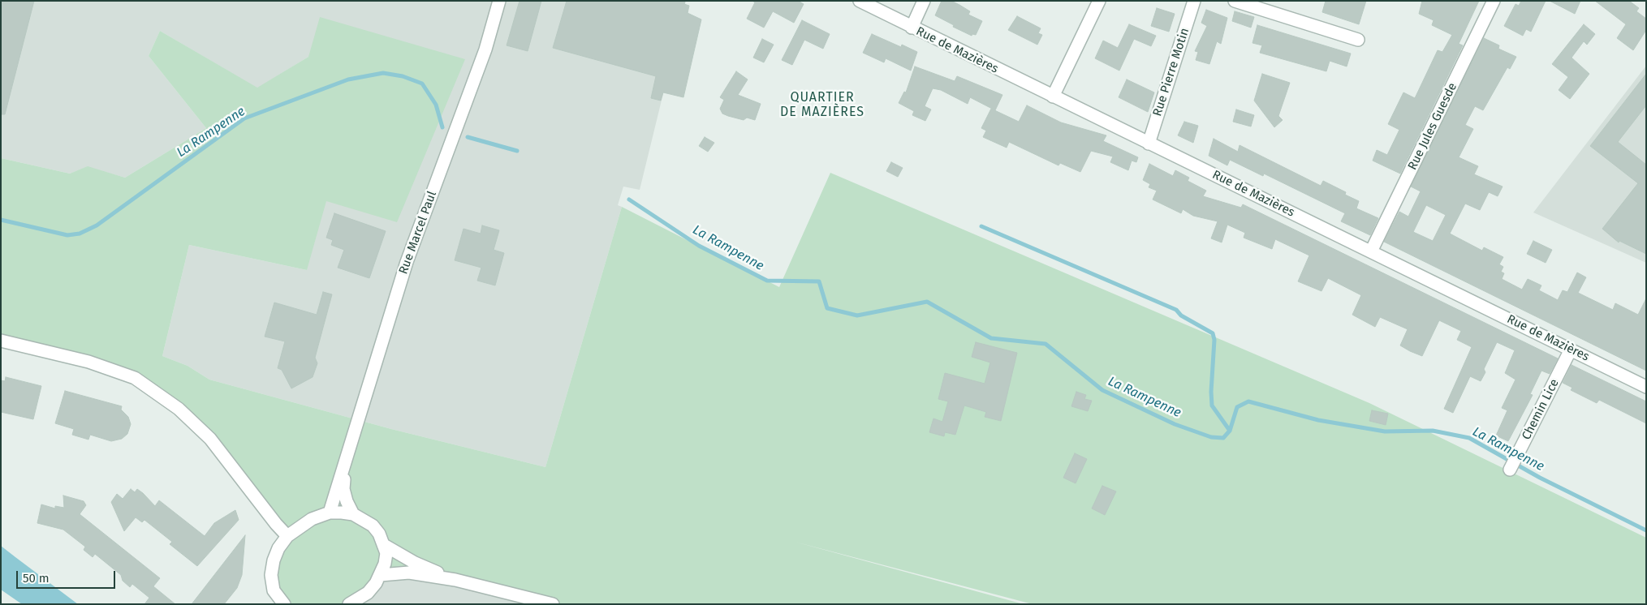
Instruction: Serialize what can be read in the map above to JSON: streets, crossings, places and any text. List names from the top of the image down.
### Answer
{
  "streets": {
    "street": [
      "Rue de Mazières",
      "Rue Pierre Motin",
      "Rue Jules Guesde",
      "Rue Marcel Paul",
      "Chemin Lice"
    ]
  },
  "crossings": [
    ["Rue de Mazières", "Rue Pierre Motin"],
    ["Rue de Mazières", "Rue Jules Guesde"],
    ["Rue de Mazières", "Chemin Lice"]
  ],
  "districts": ["QUARTIER DE MAZIÈRES"],
  "water": ["La Rampenne"],
  "scale_bar": "50 m"
}
